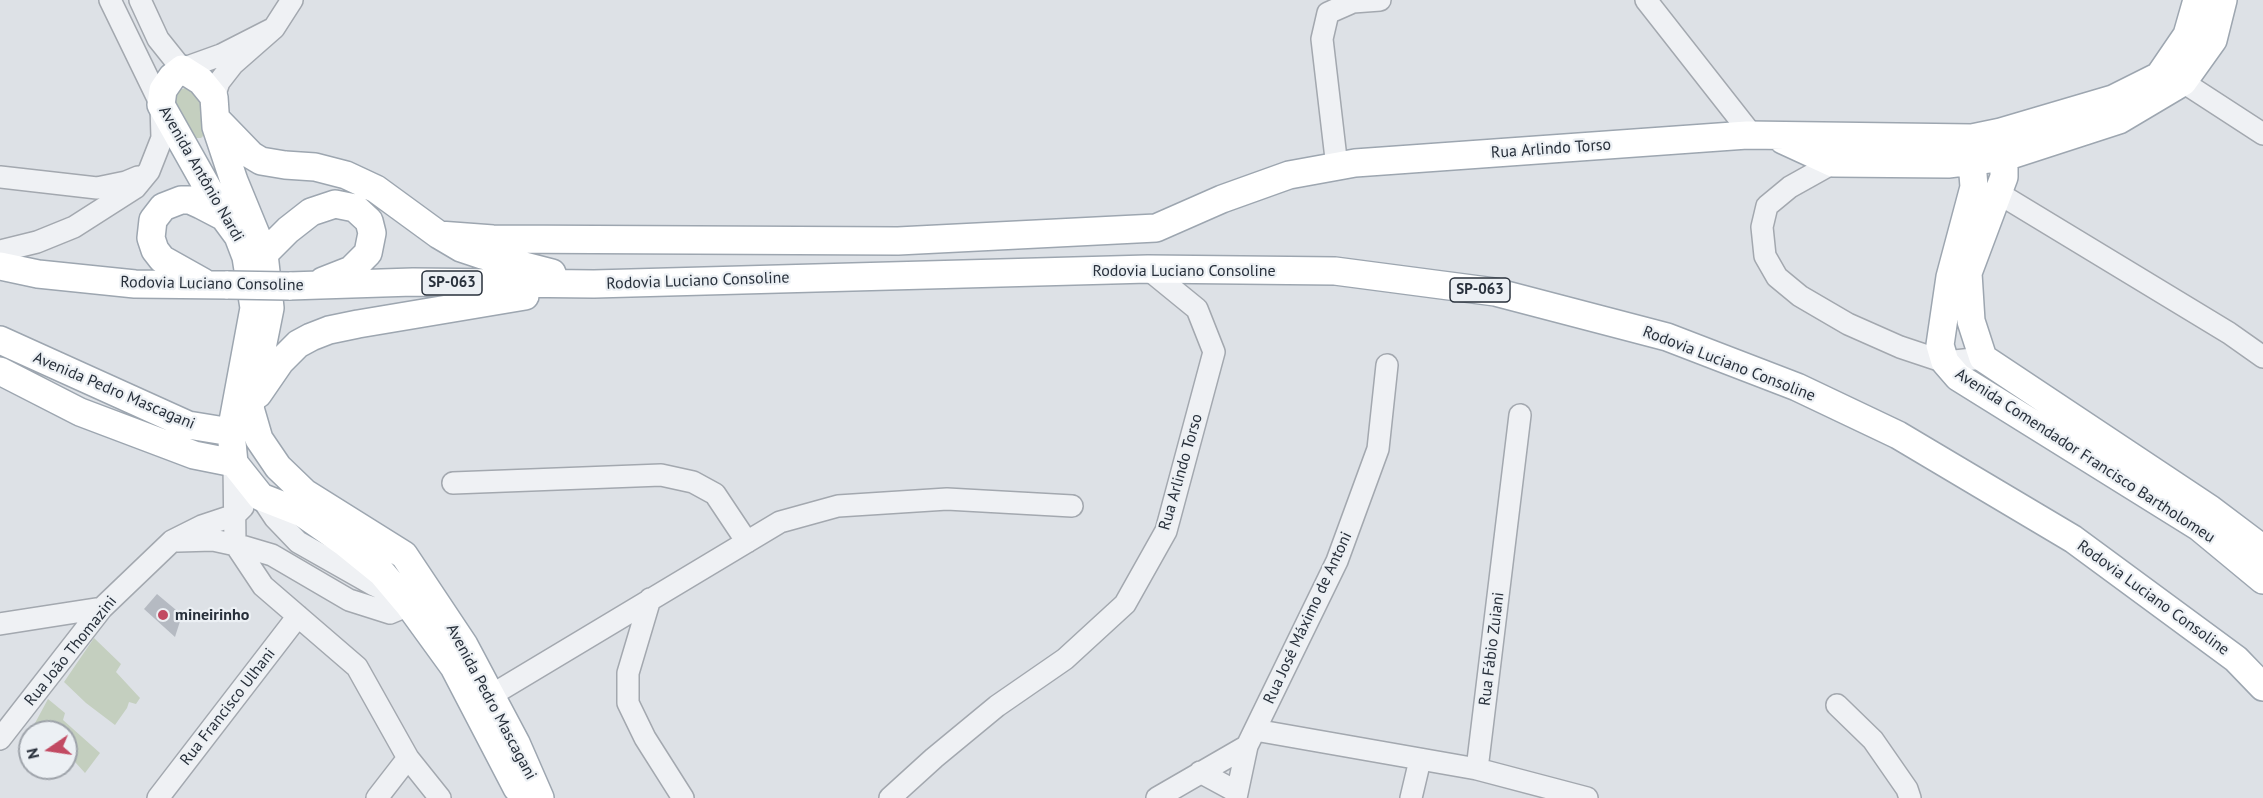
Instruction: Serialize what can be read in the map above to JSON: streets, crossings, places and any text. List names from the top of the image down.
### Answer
{
  "streets": {
    "main road": [
      "Rua Arlindo Torso",
      "Avenida Antônio Nardi",
      "Rodovia Luciano Consoline",
      "SP-063",
      "Avenida Pedro Mascagani",
      "Avenida Comendador Francisco Bartholomeu"
    ],
    "street": [
      "Rua José Máximo de Antoni",
      "Rua Fábio Zuiani",
      "Rua João Thomazini",
      "Rua Francisco Ulhani"
    ]
  },
  "crossings": [
    ["Rua Arlindo Torso", "Rodovia Luciano Consoline"],
    ["Rua Arlindo Torso", "Avenida Comendador Francisco Bartholomeu"],
    ["Avenida Antônio Nardi", "Avenida Pedro Mascagani"]
  ],
  "places": ["mineirinho"],
  "north": "left"
}
